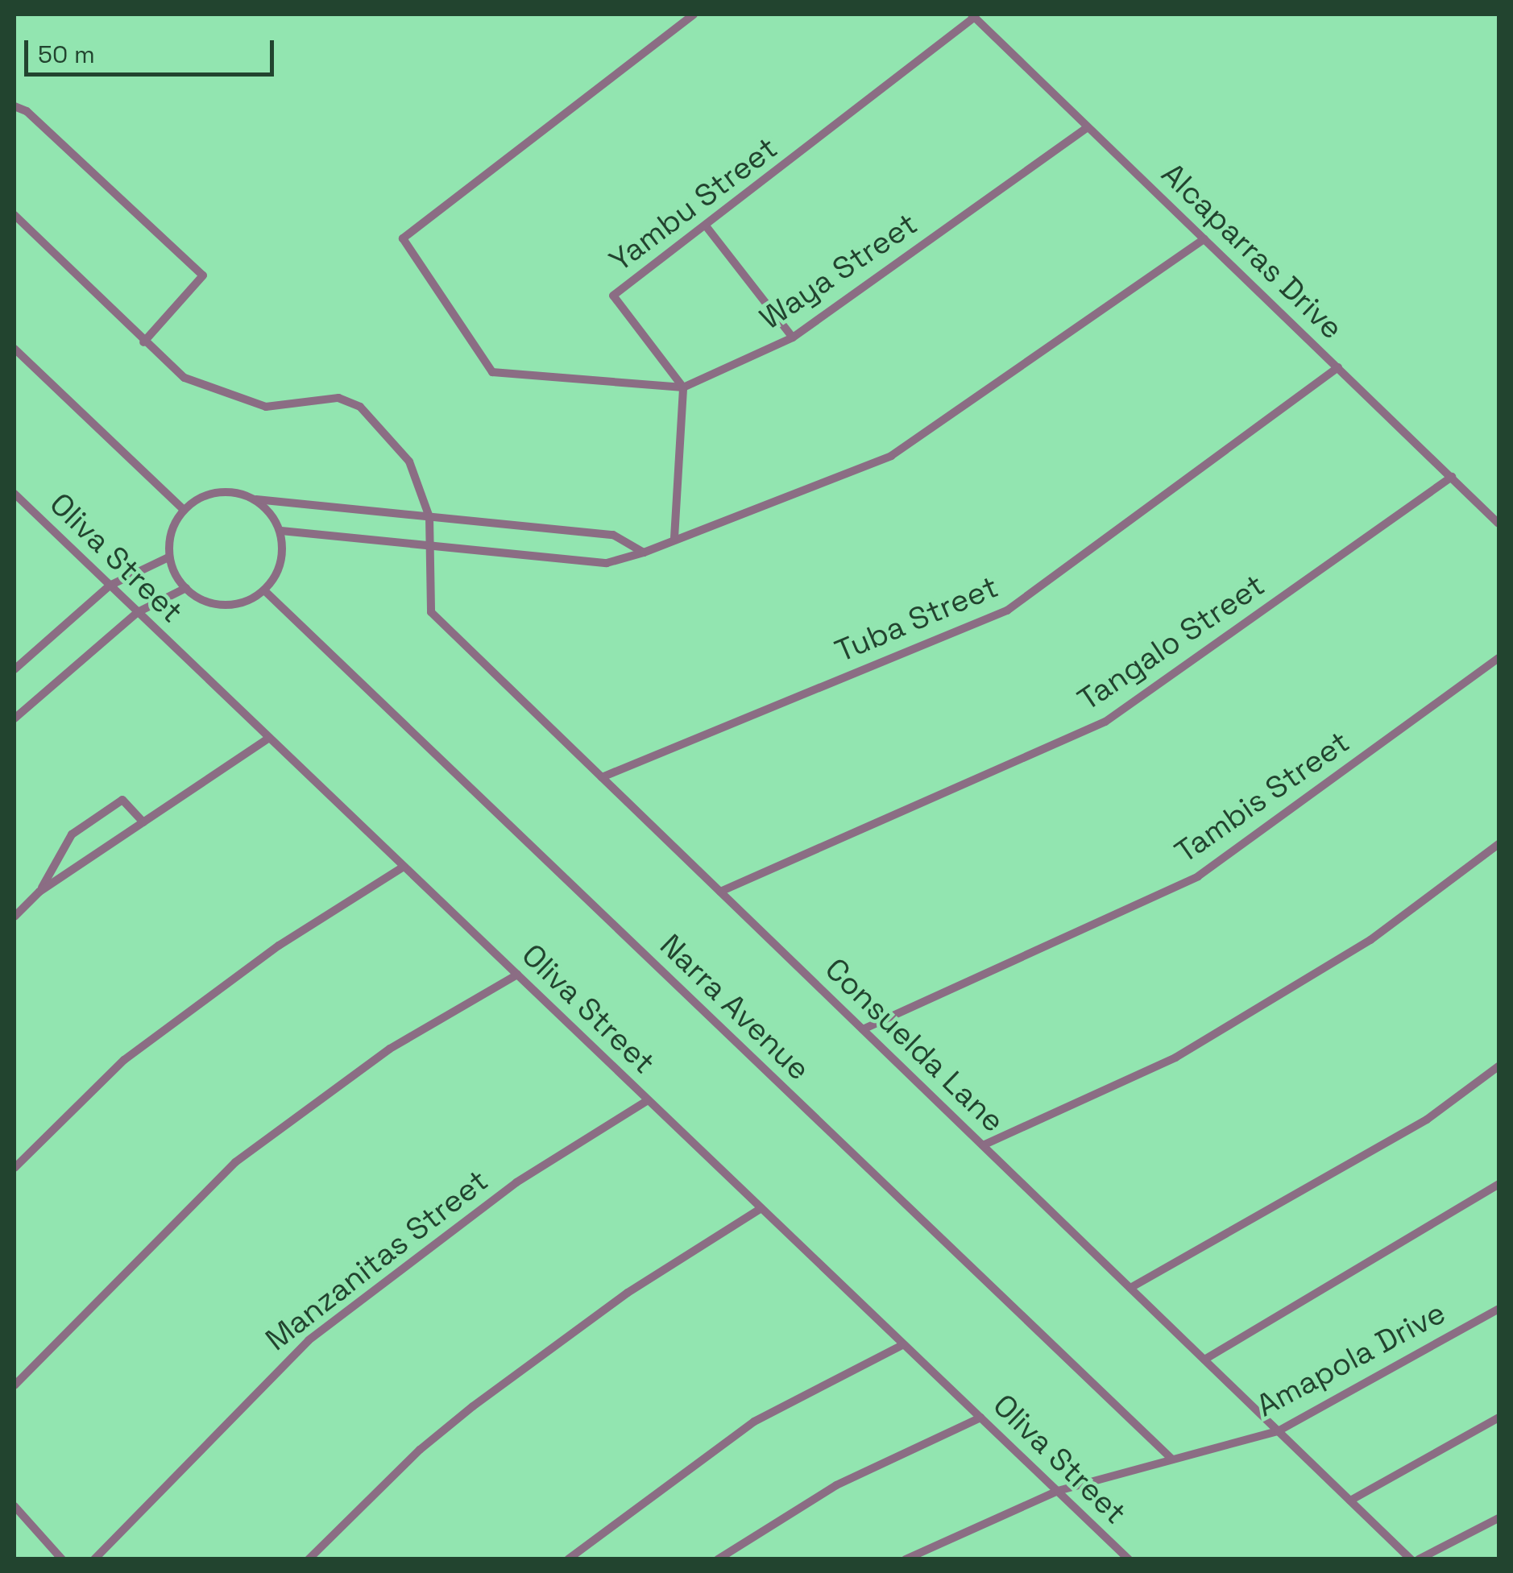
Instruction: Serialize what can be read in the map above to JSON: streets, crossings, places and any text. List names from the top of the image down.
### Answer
{
  "streets": {
    "street": [
      "Yambu Street",
      "Alcaparras Drive",
      "Waya Street",
      "Oliva Street",
      "Tuba Street",
      "Tangalo Street",
      "Tambis Street",
      "Narra Avenue",
      "Consuelda Lane",
      "Manzanitas Street",
      "Amapola Drive"
    ]
  },
  "crossings": [
    ["Yambu Street", "Alcaparras Drive"],
    ["Yambu Street", "Waya Street"],
    ["Alcaparras Drive", "Waya Street"],
    ["Alcaparras Drive", "Tuba Street"],
    ["Alcaparras Drive", "Tangalo Street"],
    ["Oliva Street", "Manzanitas Street"],
    ["Oliva Street", "Amapola Drive"],
    ["Tuba Street", "Consuelda Lane"],
    ["Tangalo Street", "Consuelda Lane"],
    ["Tambis Street", "Consuelda Lane"],
    ["Narra Avenue", "Amapola Drive"],
    ["Consuelda Lane", "Amapola Drive"]
  ],
  "scale_bar": "50 m"
}
